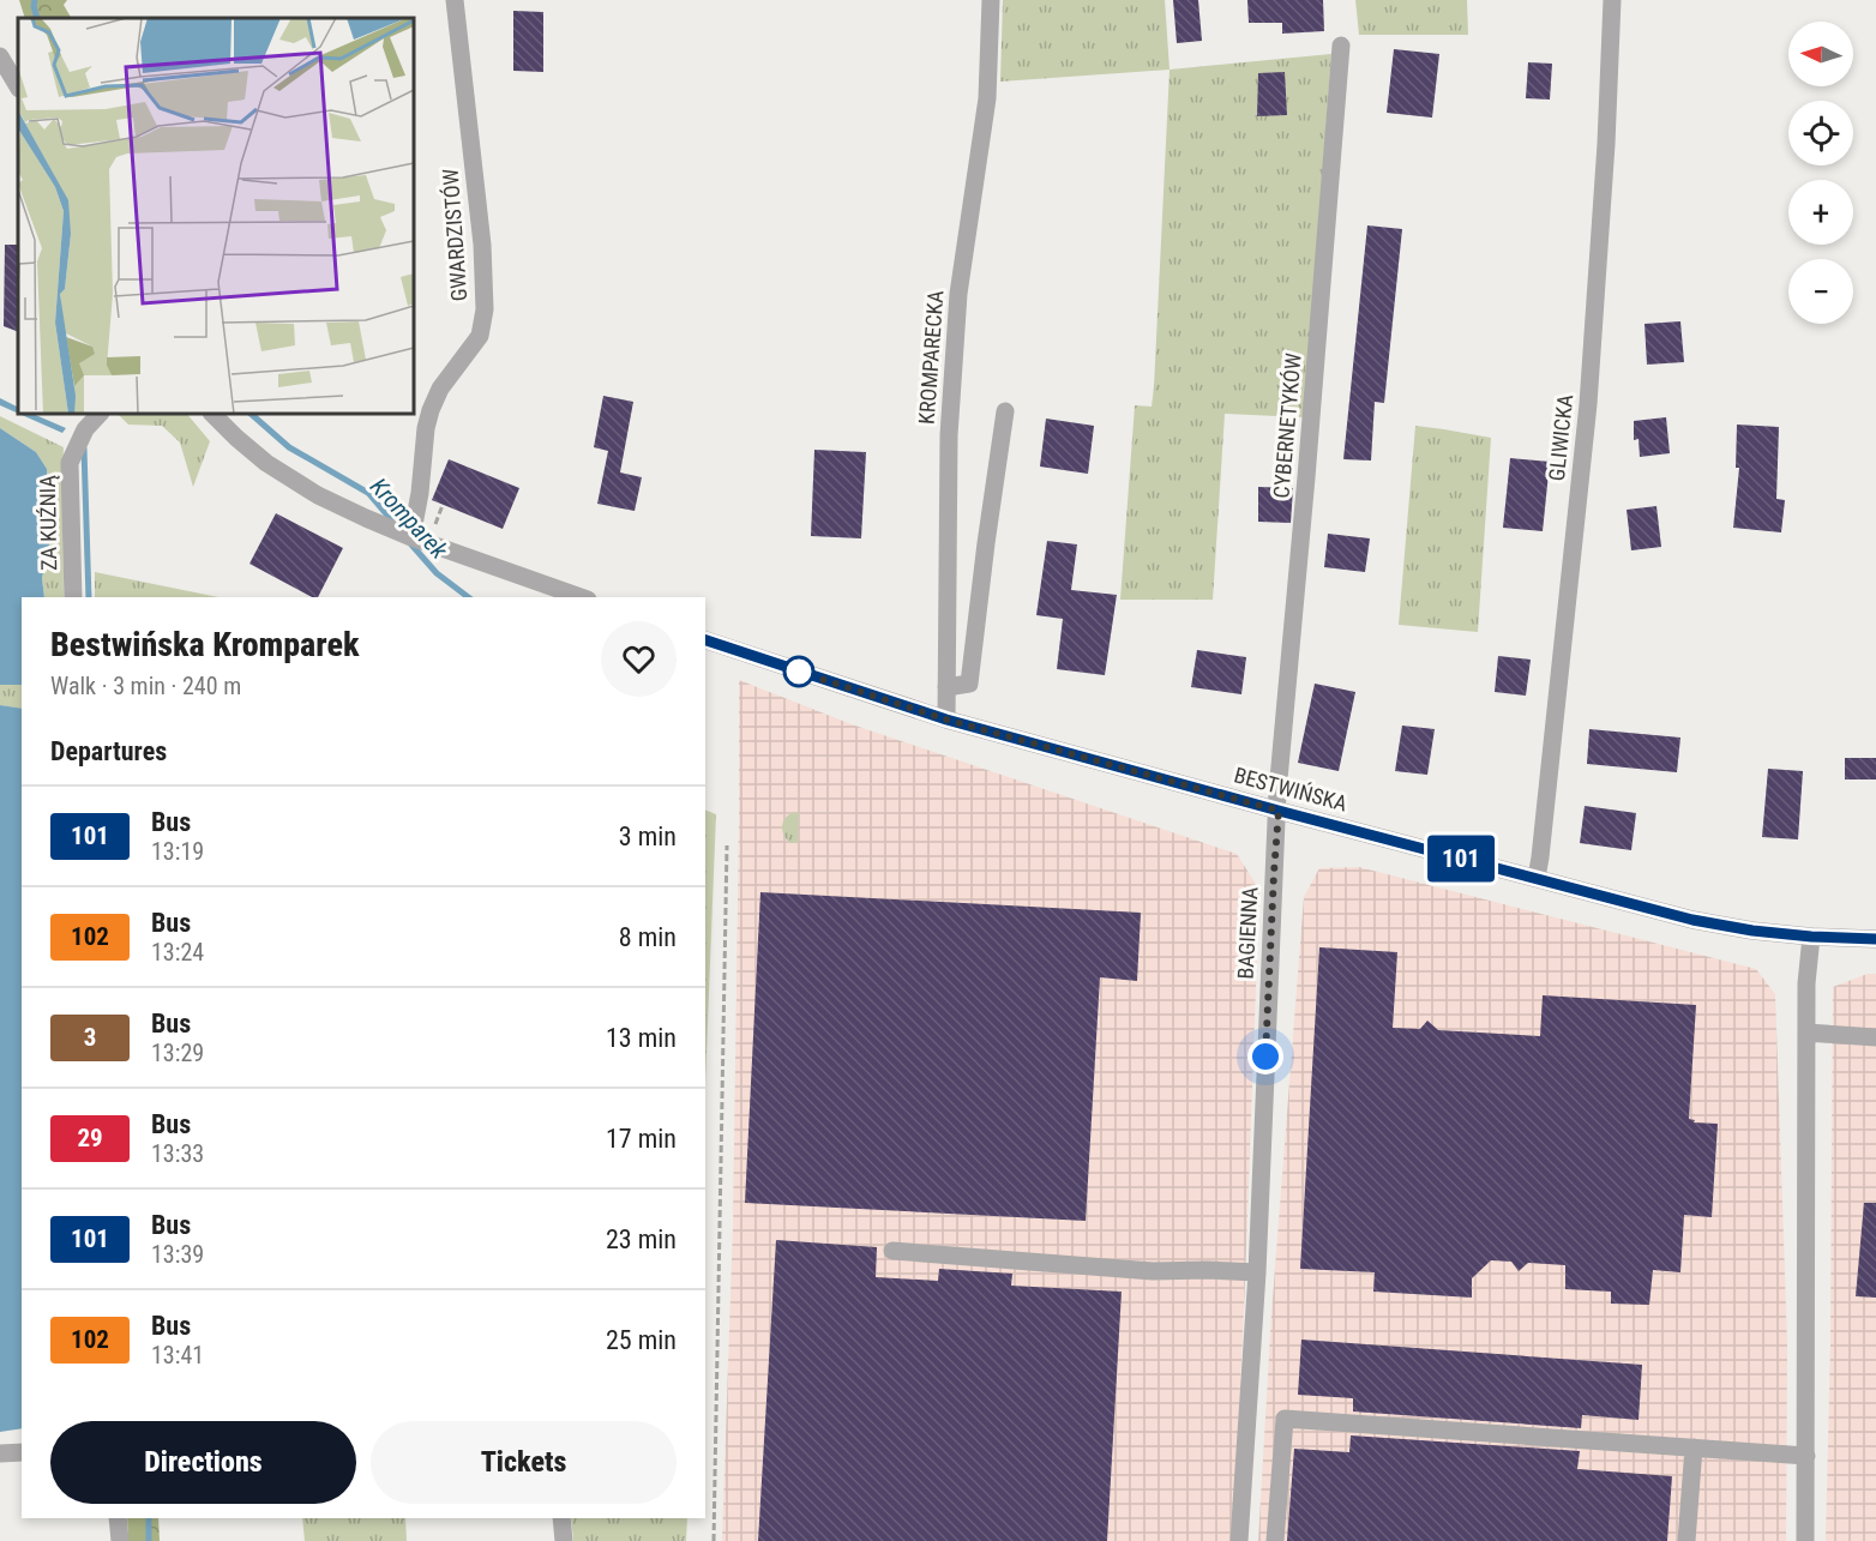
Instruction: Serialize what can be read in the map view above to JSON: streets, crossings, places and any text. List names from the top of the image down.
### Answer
{
  "streets": {
    "street": [
      "GWARDZISTÓW",
      "KROMPARECKA",
      "CYBERNETYKÓW",
      "GLIWICKA",
      "ZA KUŹNIĄ",
      "BESTWIŃSKA",
      "BAGIENNA"
    ]
  },
  "crossings": [
    ["KROMPARECKA", "BESTWIŃSKA"],
    ["CYBERNETYKÓW", "BESTWIŃSKA"],
    ["CYBERNETYKÓW", "BAGIENNA"],
    ["GLIWICKA", "BESTWIŃSKA"],
    ["BESTWIŃSKA", "BAGIENNA"]
  ],
  "water": ["Kromparek"],
  "lines": ["bus line 101"],
  "north": "left",
  "page": {
    "on_map": "101",
    "map_buttons": ["+", "−"],
    "heading": [
      ["Bestwińska Kromparek", "Walk · 3 min · 240 m"],
      "Departures"
    ],
    "list": [
      {
        "mark": "101",
        "name": "Bus",
        "note": "13:19",
        "value": "3 min"
      },
      {
        "mark": "102",
        "name": "Bus",
        "note": "13:24",
        "value": "8 min"
      },
      {
        "mark": "3",
        "name": "Bus",
        "note": "13:29",
        "value": "13 min"
      },
      {
        "mark": "29",
        "name": "Bus",
        "note": "13:33",
        "value": "17 min"
      },
      {
        "mark": "101",
        "name": "Bus",
        "note": "13:39",
        "value": "23 min"
      },
      {
        "mark": "102",
        "name": "Bus",
        "note": "13:41",
        "value": "25 min"
      }
    ],
    "buttons": ["Directions", "Tickets"]
  }
}
